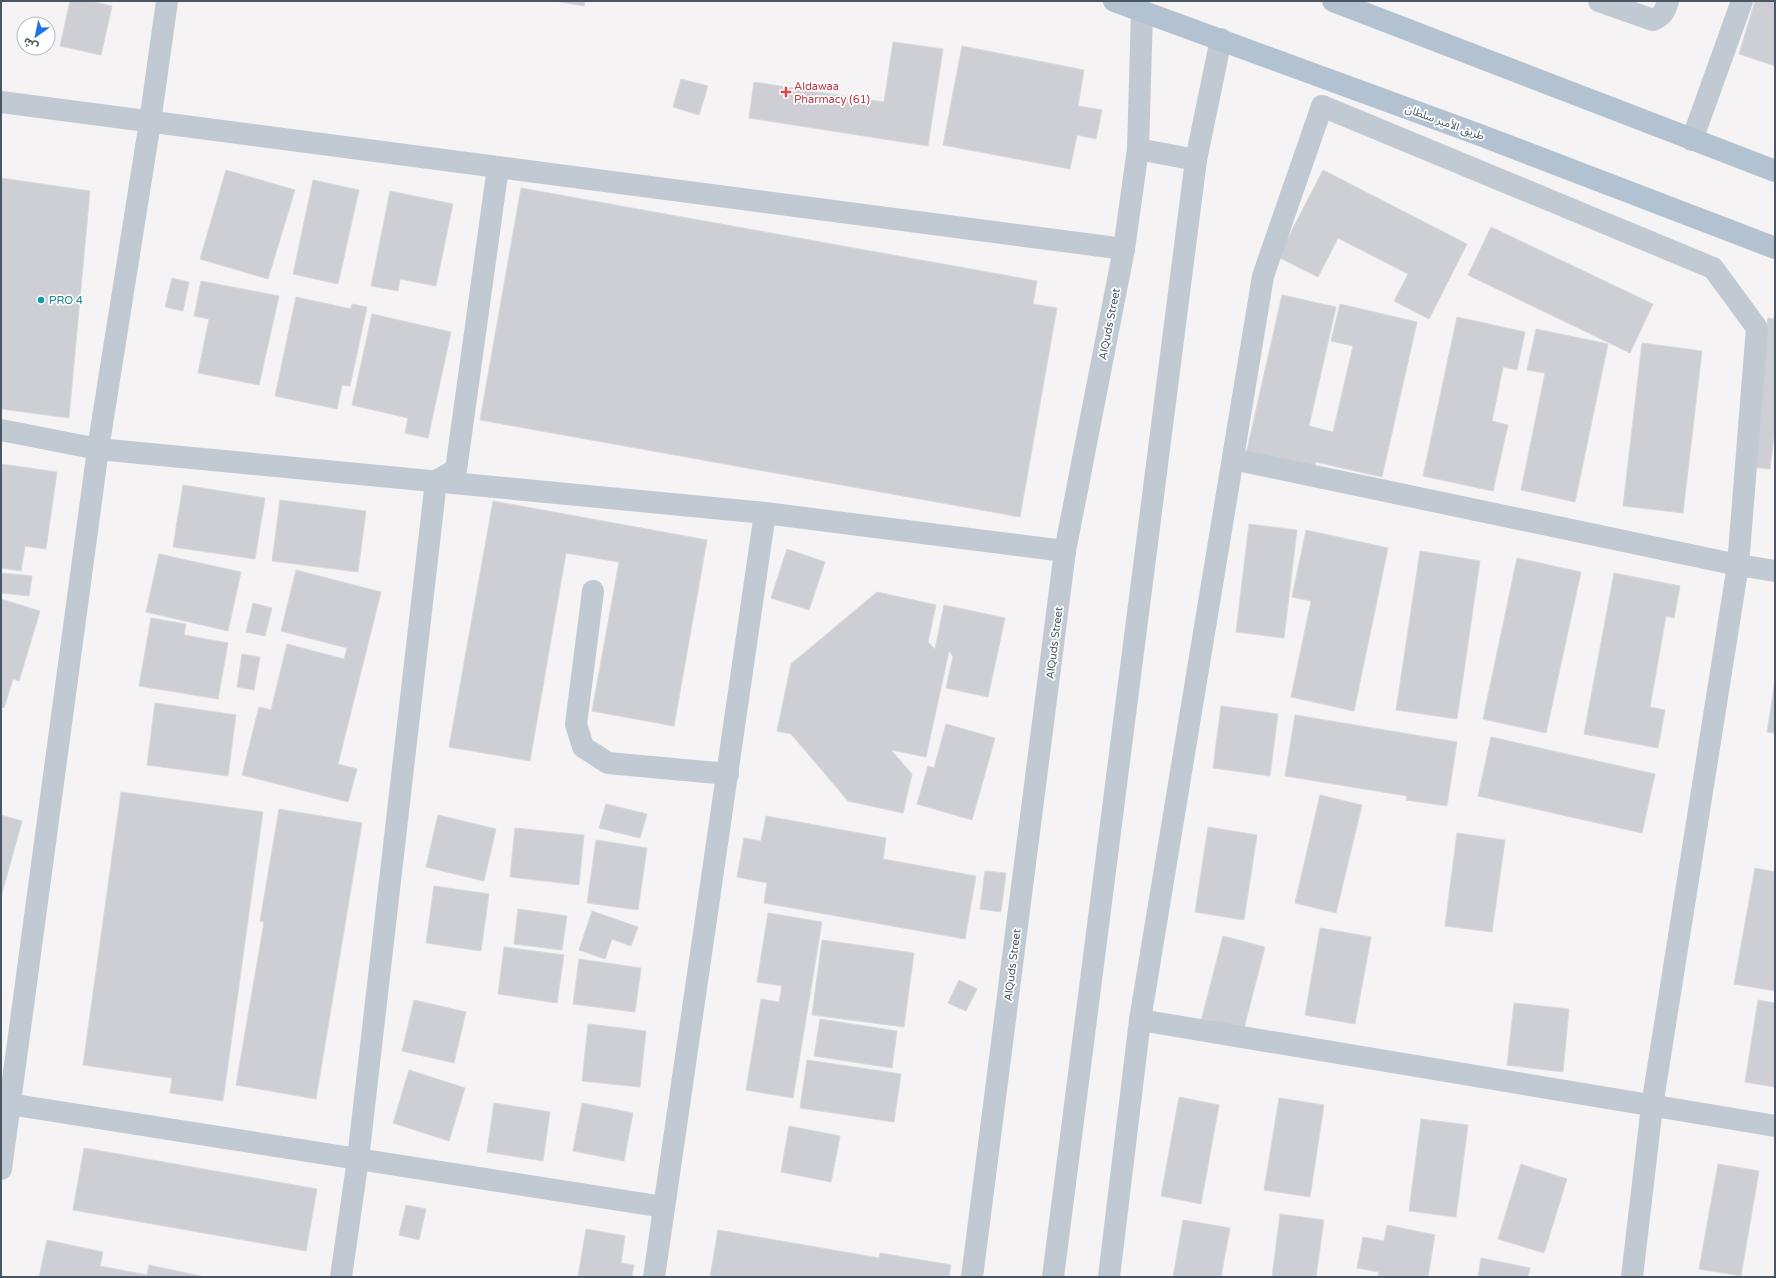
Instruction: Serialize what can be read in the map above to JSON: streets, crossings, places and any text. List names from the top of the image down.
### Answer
{
  "streets": {
    "main road": ["طريق الأمير سلطان"],
    "street": ["AlQuds Street"]
  },
  "crossings": [
    ["طريق الأمير سلطان", "AlQuds Street"]
  ],
  "places": {
    "health": ["Aldawaa Pharmacy (61)"],
    "other": ["PRO 4"]
  },
  "north": "bottom left"
}
